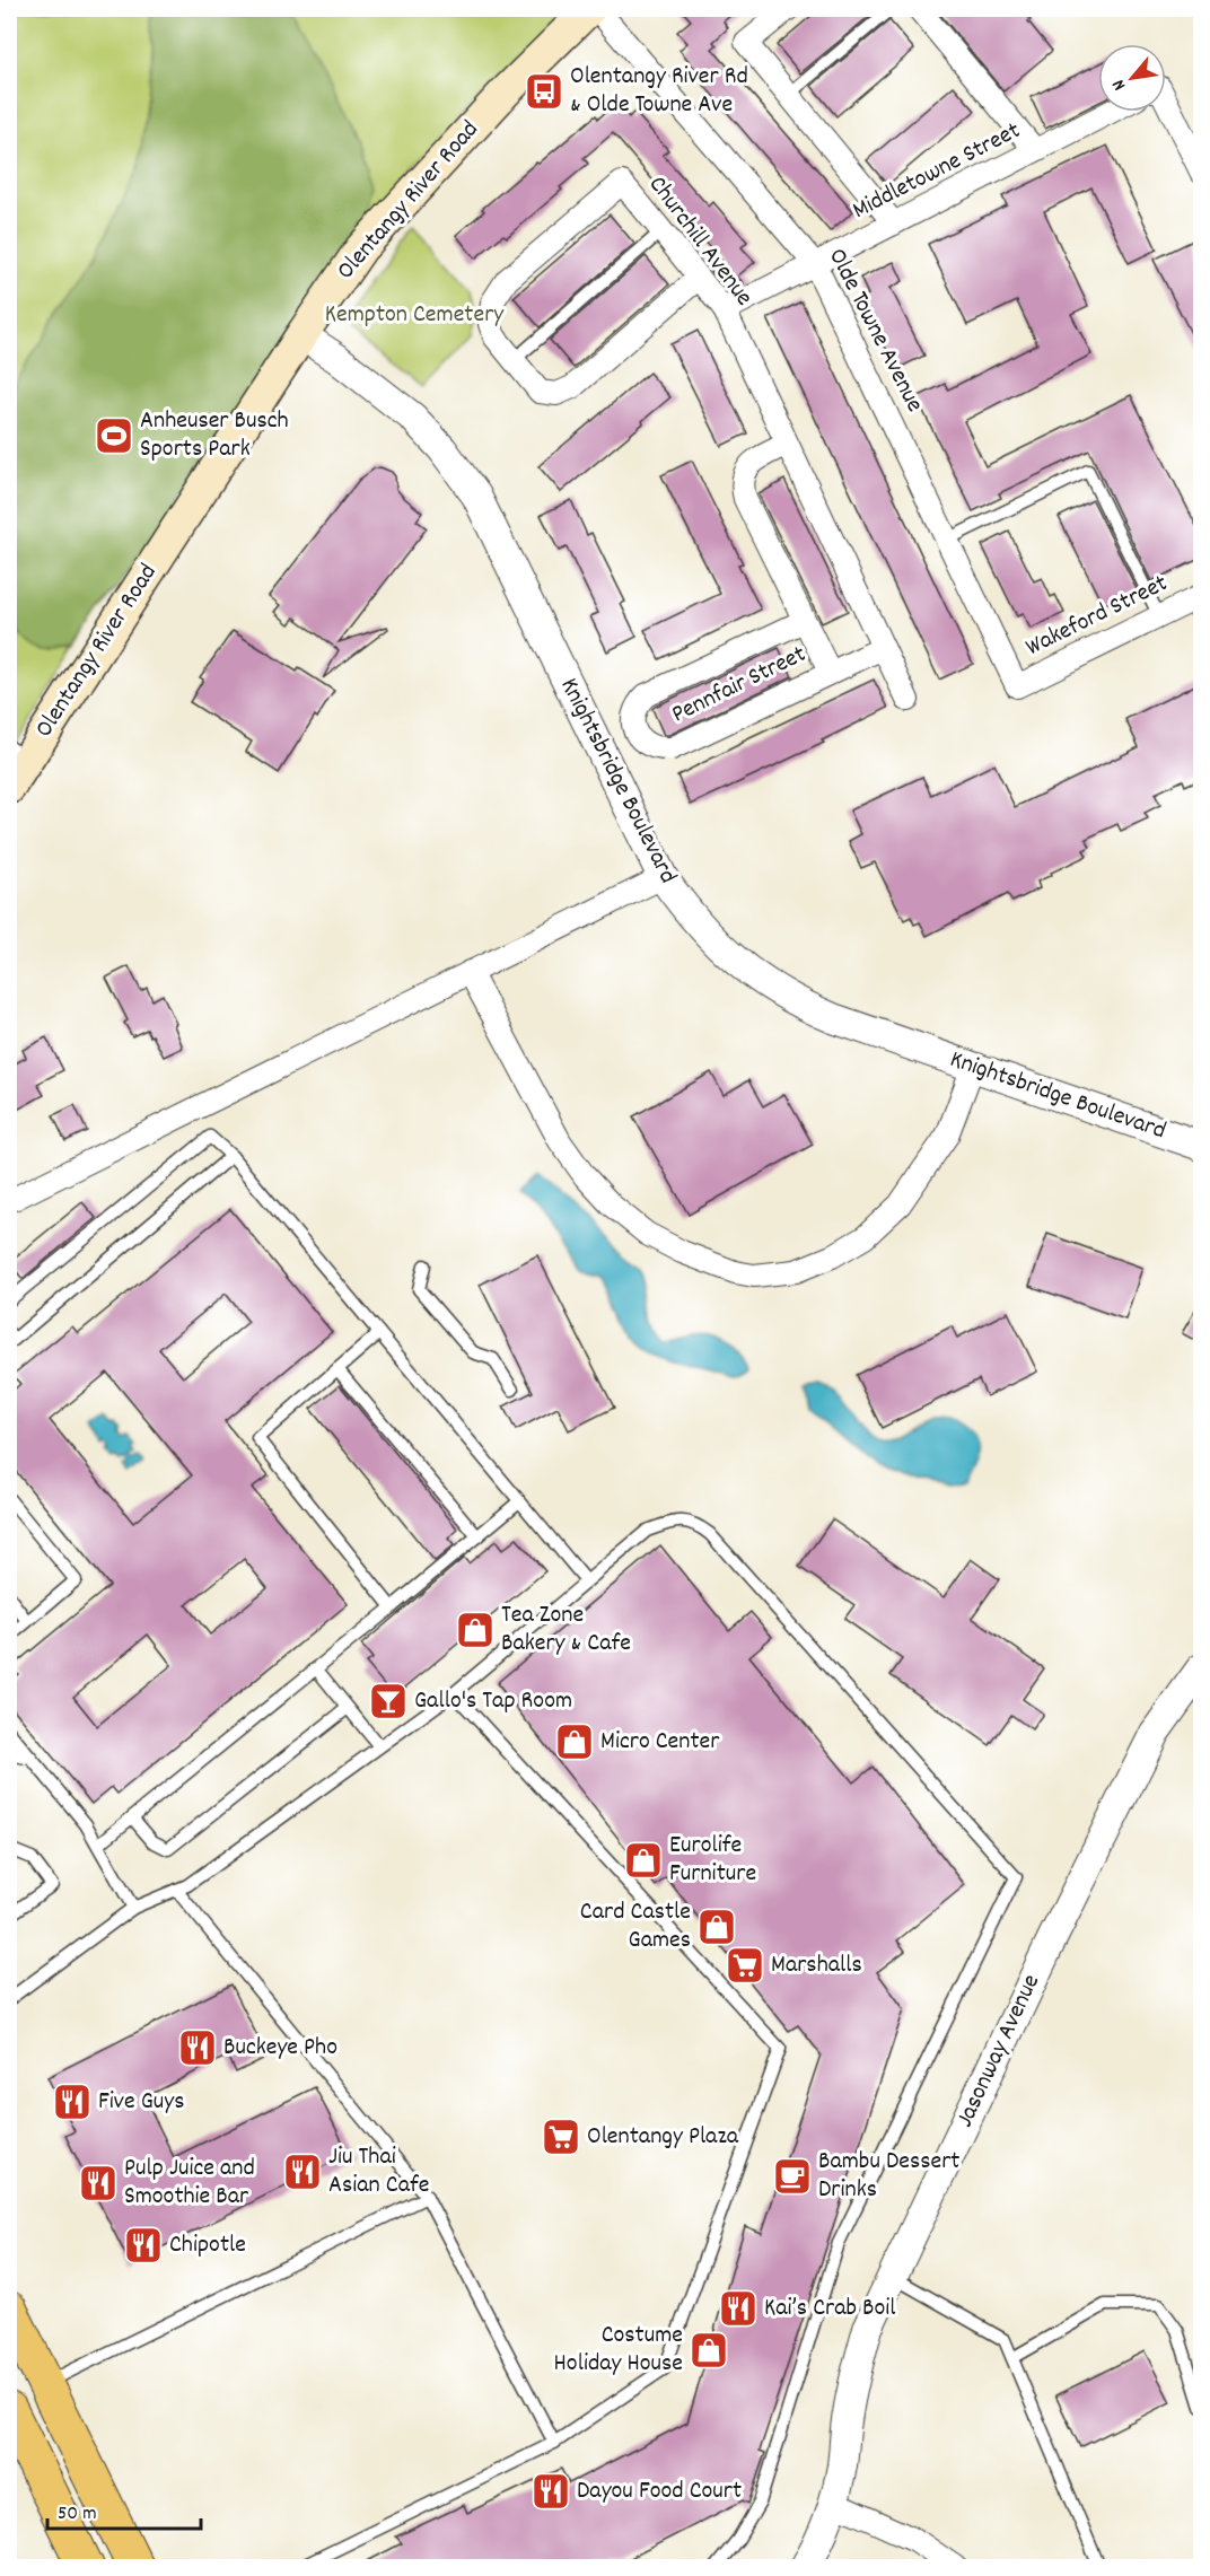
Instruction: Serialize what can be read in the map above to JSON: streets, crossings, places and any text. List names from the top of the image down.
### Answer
{
  "streets": {
    "main road": ["Olentangy River Road"],
    "street": [
      "Middletowne Street",
      "Churchill Avenue",
      "Olde Towne Avenue",
      "Wakeford Street",
      "Pennfair Street",
      "Knightsbridge Boulevard",
      "Jasonway Avenue"
    ]
  },
  "crossings": [
    ["Middletowne Street", "Churchill Avenue"],
    ["Middletowne Street", "Olde Towne Avenue"],
    ["Olentangy River Road", "Knightsbridge Boulevard"],
    ["Churchill Avenue", "Pennfair Street"],
    ["Olde Towne Avenue", "Wakeford Street"]
  ],
  "parks": ["Kempton Cemetery"],
  "places": {
    "bus stop": ["Olentangy River Rd & Olde Towne Ave"],
    "sports": ["Anheuser Busch Sports Park"],
    "shop": [
      "Tea Zone Bakery & Cafe",
      "Micro Center",
      "Eurolife Furniture",
      "Card Castle Games",
      "Costume Holiday House"
    ],
    "bar": ["Gallo's Tap Room"],
    "supermarket": ["Marshalls", "Olentangy Plaza"],
    "restaurant": [
      "Buckeye Pho",
      "Five Guys",
      "Jiu Thai Asian Cafe",
      "Pulp Juice and Smoothie Bar",
      "Chipotle",
      "Kai’s Crab Boil",
      "Dayou Food Court"
    ],
    "cafe": ["Bambu Dessert Drinks"]
  },
  "scale_bar": "50 m",
  "north": "bottom left"
}
